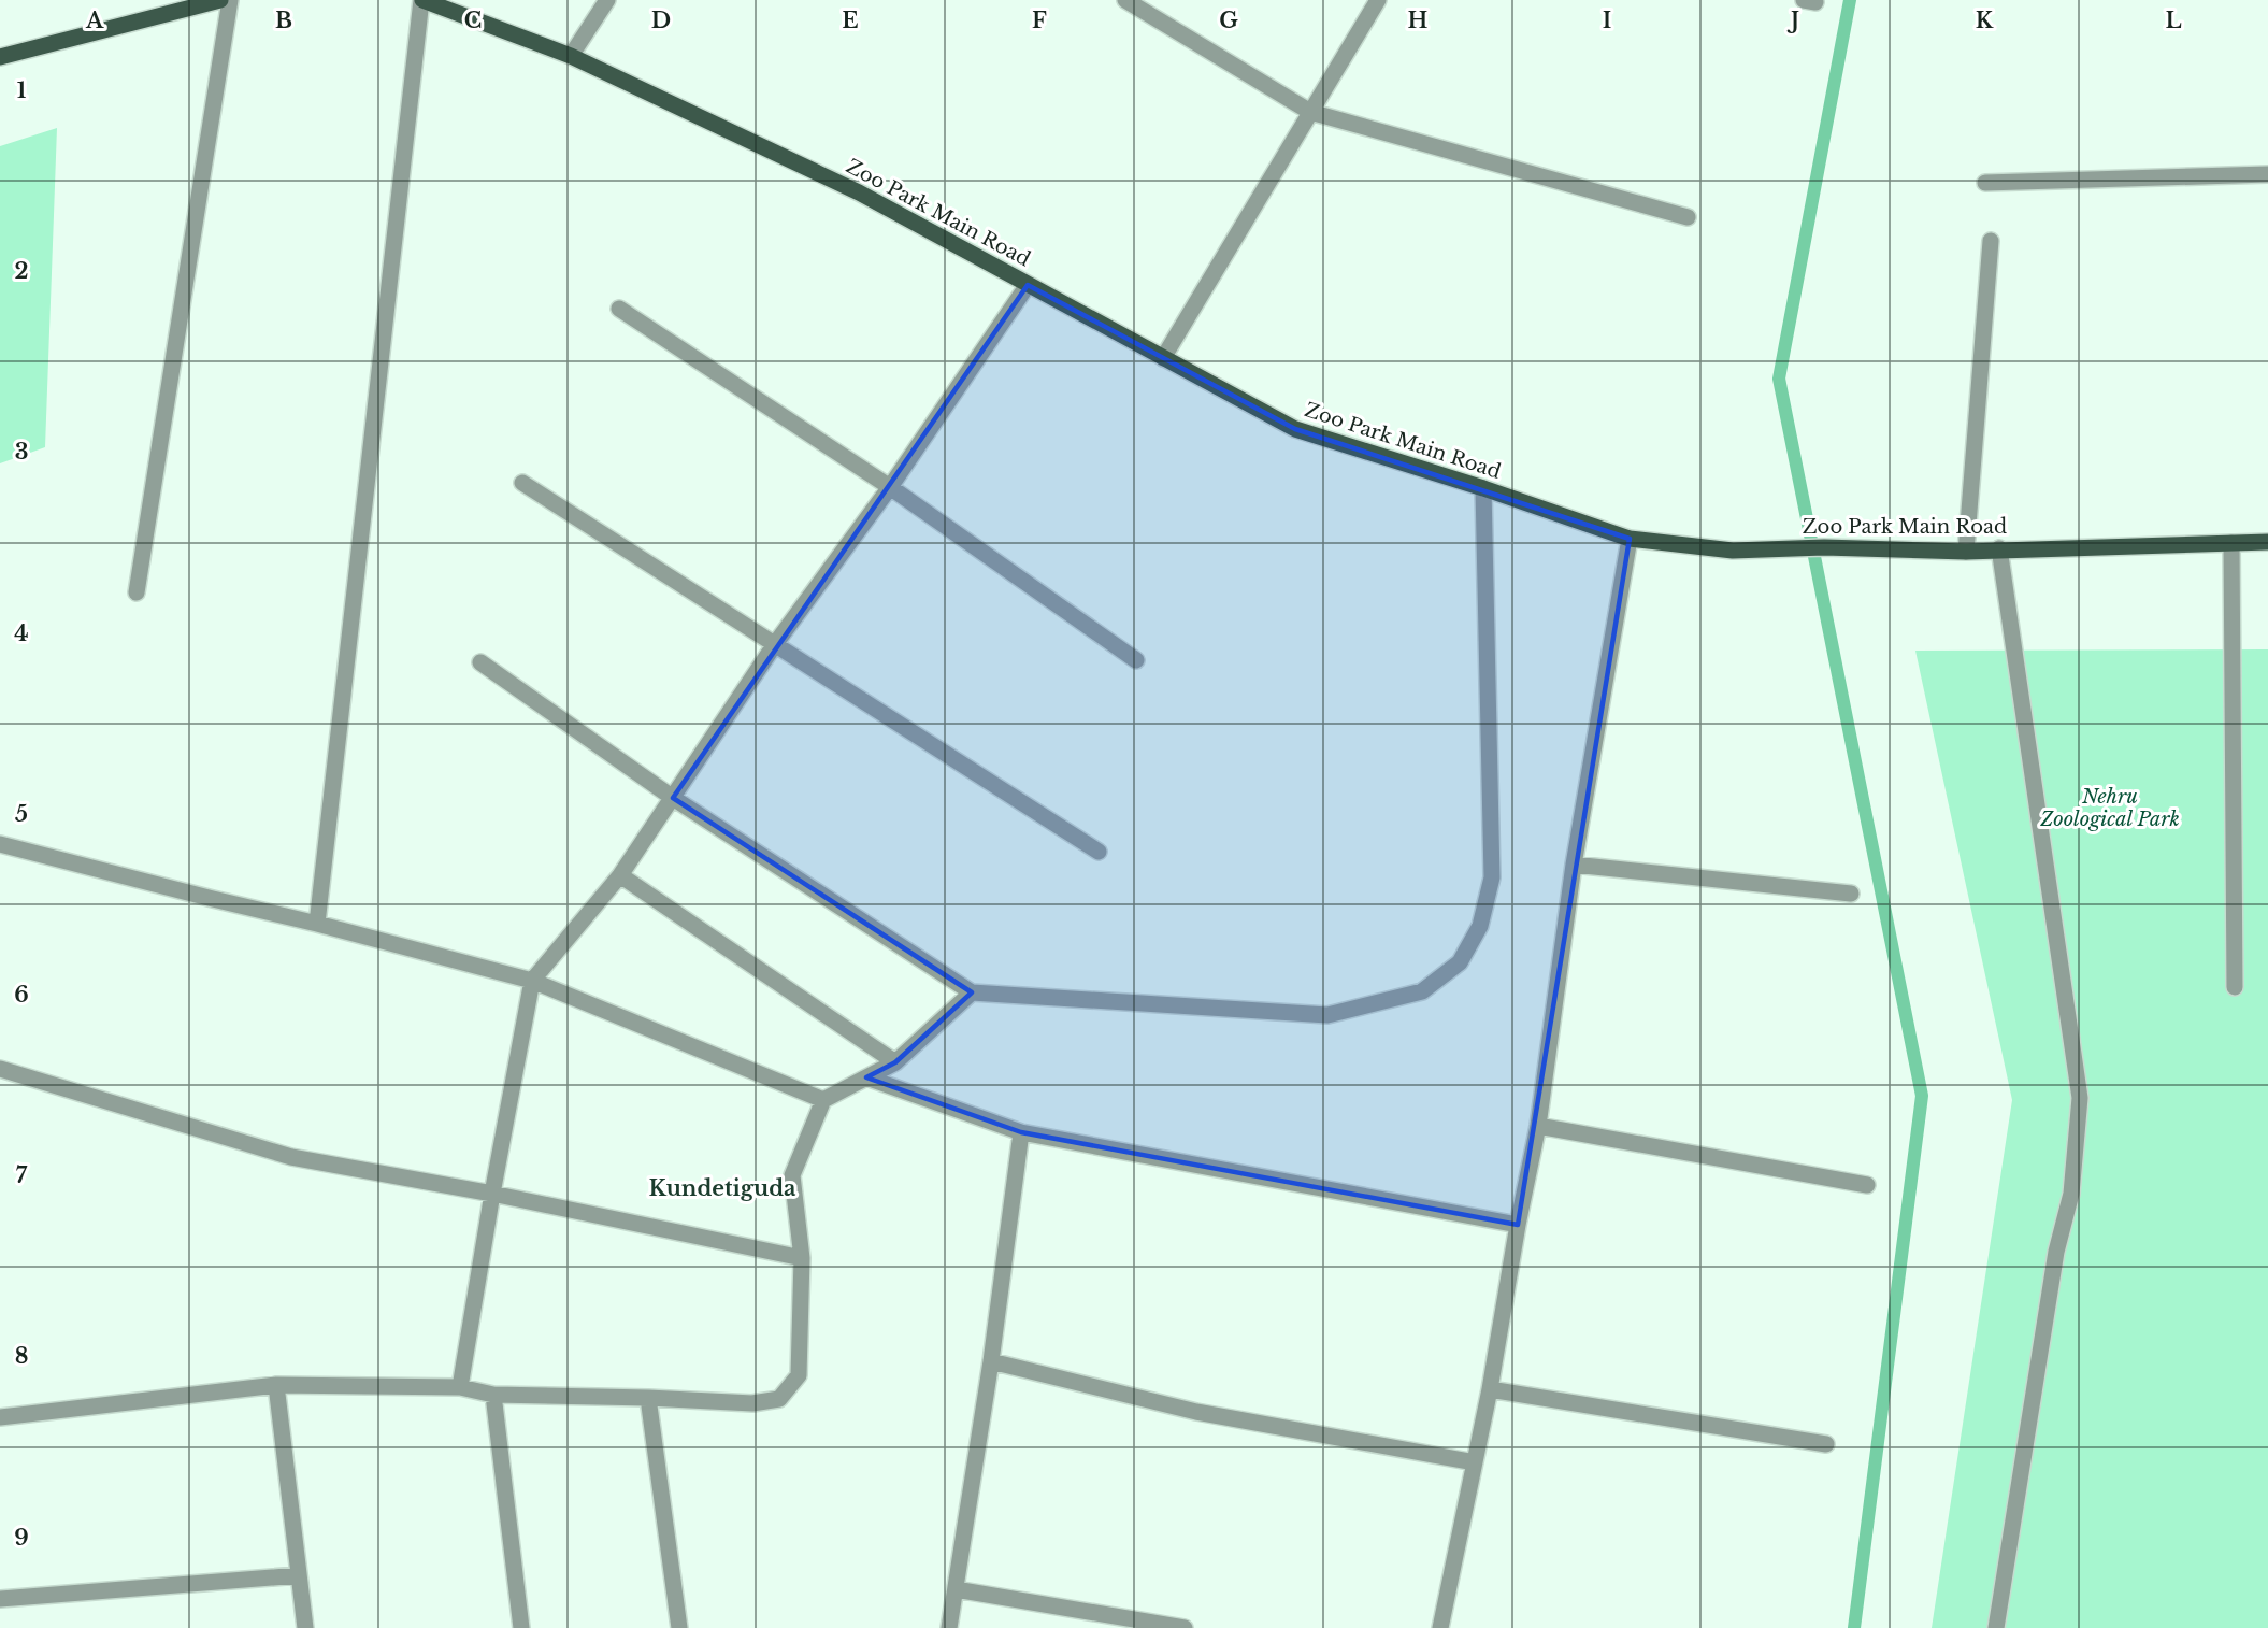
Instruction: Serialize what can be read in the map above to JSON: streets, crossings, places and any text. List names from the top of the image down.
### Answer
{
  "streets": {
    "main road": ["Zoo Park Main Road"]
  },
  "districts": ["Kundetiguda"],
  "parks": ["Nehru Zoological Park"],
  "grid": {
    "columns": [
      "A",
      "B",
      "C",
      "D",
      "E",
      "F",
      "G",
      "H",
      "I",
      "J",
      "K",
      "L"
    ],
    "rows": [
      "1",
      "2",
      "3",
      "4",
      "5",
      "6",
      "7",
      "8",
      "9"
    ]
  }
}
